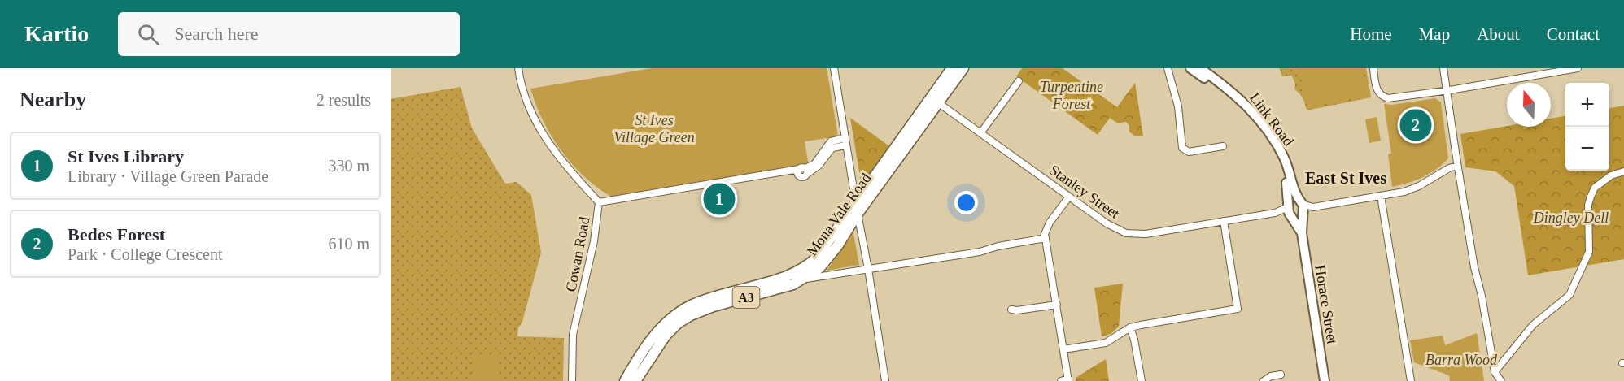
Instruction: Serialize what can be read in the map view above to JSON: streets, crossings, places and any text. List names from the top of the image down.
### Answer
{
  "streets": {
    "highway": ["Mona Vale Road", "A3"],
    "main road": ["Link Road", "Horace Street"],
    "street": ["Stanley Street", "Cowan Road"]
  },
  "crossings": [
    ["Link Road", "Stanley Street"],
    ["Link Road", "Horace Street"],
    ["Stanley Street", "Mona Vale Road"],
    ["Stanley Street", "Horace Street"]
  ],
  "districts": ["East St Ives"],
  "parks": [
    "Turpentine Forest",
    "St Ives Village Green",
    "Dingley Dell",
    "Barra Wood"
  ],
  "north": "top",
  "page": {
    "header": "Kartio",
    "search": "Search here",
    "nav": [
      "Home",
      "Map",
      "About",
      "Contact"
    ],
    "heading": ["Nearby", "2 results"],
    "map_buttons": ["+", "−"],
    "pins": ["2", "1"],
    "list": [
      {
        "mark": "1",
        "name": "St Ives Library",
        "note": "Library · Village Green Parade",
        "value": "330 m"
      },
      {
        "mark": "2",
        "name": "Bedes Forest",
        "note": "Park · College Crescent",
        "value": "610 m"
      }
    ]
  }
}
